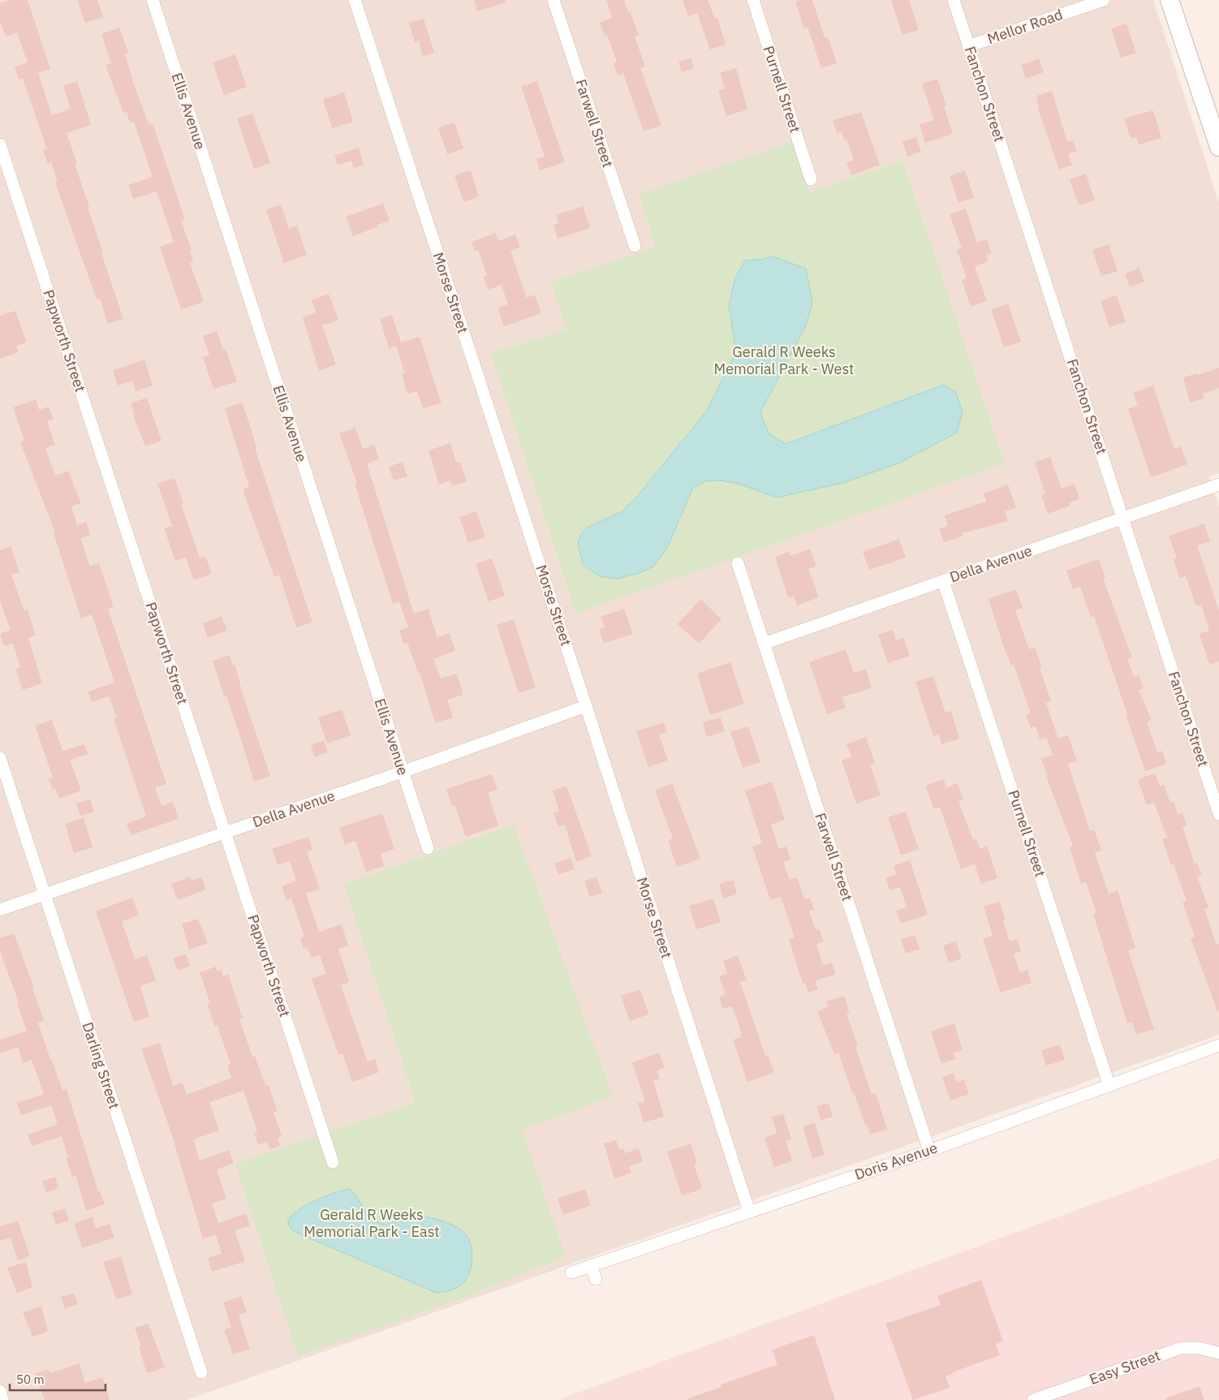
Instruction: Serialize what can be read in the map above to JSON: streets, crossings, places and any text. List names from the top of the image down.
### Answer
{
  "streets": {
    "street": [
      "Mellor Road",
      "Purnell Street",
      "Fanchon Street",
      "Ellis Avenue",
      "Farwell Street",
      "Morse Street",
      "Papworth Street",
      "Della Avenue",
      "Darling Street",
      "Doris Avenue",
      "Easy Street"
    ]
  },
  "crossings": [
    ["Mellor Road", "Fanchon Street"],
    ["Purnell Street", "Della Avenue"],
    ["Purnell Street", "Doris Avenue"],
    ["Fanchon Street", "Della Avenue"],
    ["Ellis Avenue", "Della Avenue"],
    ["Farwell Street", "Della Avenue"],
    ["Farwell Street", "Doris Avenue"],
    ["Morse Street", "Della Avenue"],
    ["Morse Street", "Doris Avenue"],
    ["Papworth Street", "Della Avenue"],
    ["Della Avenue", "Darling Street"]
  ],
  "parks": ["Gerald R Weeks Memorial Park - West", "Gerald R Weeks Memorial Park - East"],
  "scale_bar": "50 m"
}
